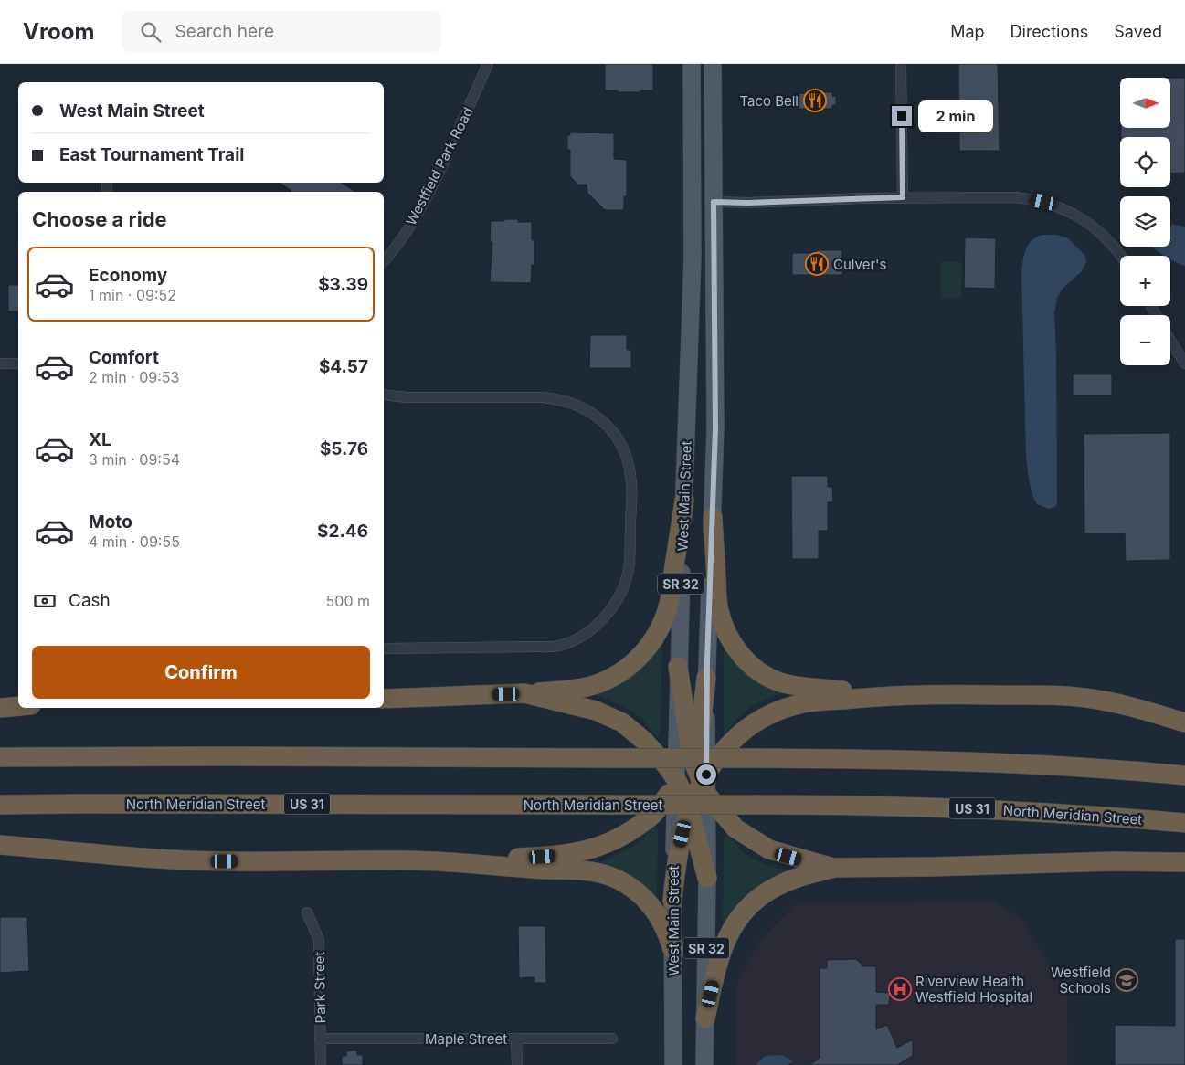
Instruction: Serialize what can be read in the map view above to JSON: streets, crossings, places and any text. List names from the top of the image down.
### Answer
{
  "streets": {
    "highway": ["North Meridian Street", "US 31"],
    "main road": ["West Main Street", "SR 32"],
    "street": ["Westfield Park Road", "Park Street", "Maple Street"]
  },
  "crossings": [
    ["Park Street", "Maple Street"]
  ],
  "places": {
    "restaurant": ["Taco Bell", "Culver's"],
    "school or university": ["Westfield Schools"],
    "hospital": ["Riverview Health Westfield Hospital"]
  },
  "north": "right",
  "page": {
    "header": "Vroom",
    "search": "Search here",
    "nav": ["Map", "Directions", "Saved"],
    "map_buttons": ["+", "−"],
    "banner": ["West Main Street", "East Tournament Trail"],
    "bubble": "2 min",
    "heading": "Choose a ride",
    "list": [
      {
        "name": "Economy",
        "note": "1 min · 09:52",
        "value": "$3.39"
      },
      {
        "name": "Comfort",
        "note": "2 min · 09:53",
        "value": "$4.57"
      },
      {
        "name": "XL",
        "note": "3 min · 09:54",
        "value": "$5.76"
      },
      {
        "name": "Moto",
        "note": "4 min · 09:55",
        "value": "$2.46"
      }
    ],
    "pay": ["Cash", "500 m"],
    "buttons": "Confirm"
  }
}
